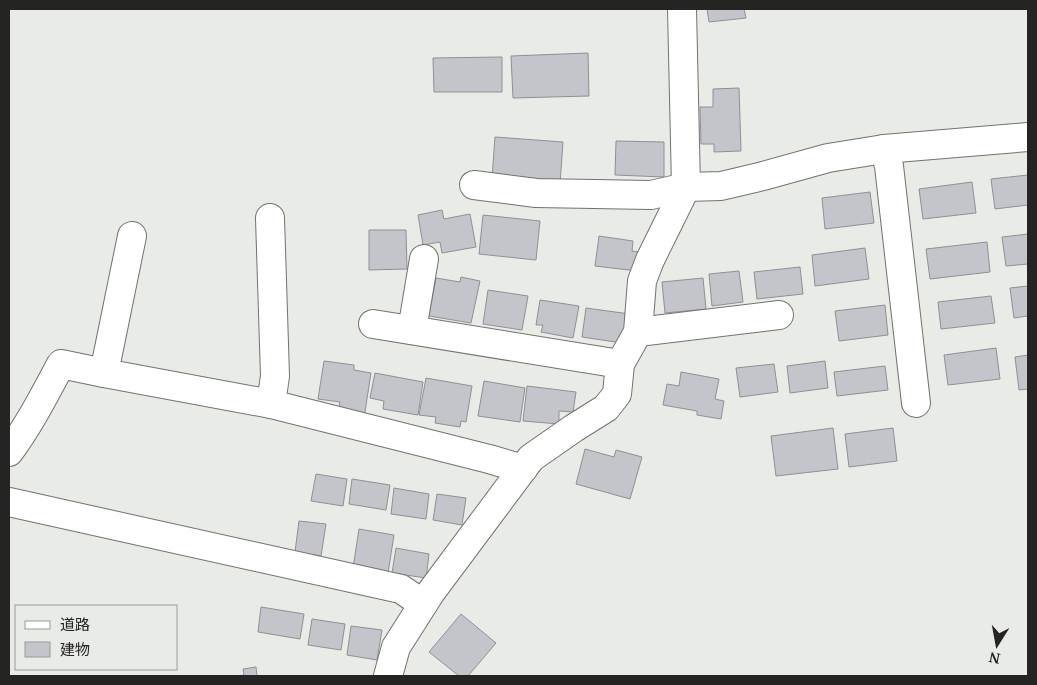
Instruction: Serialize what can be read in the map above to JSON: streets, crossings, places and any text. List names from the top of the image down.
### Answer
{
  "legend": ["道路", "建物"],
  "north": "bottom"
}
